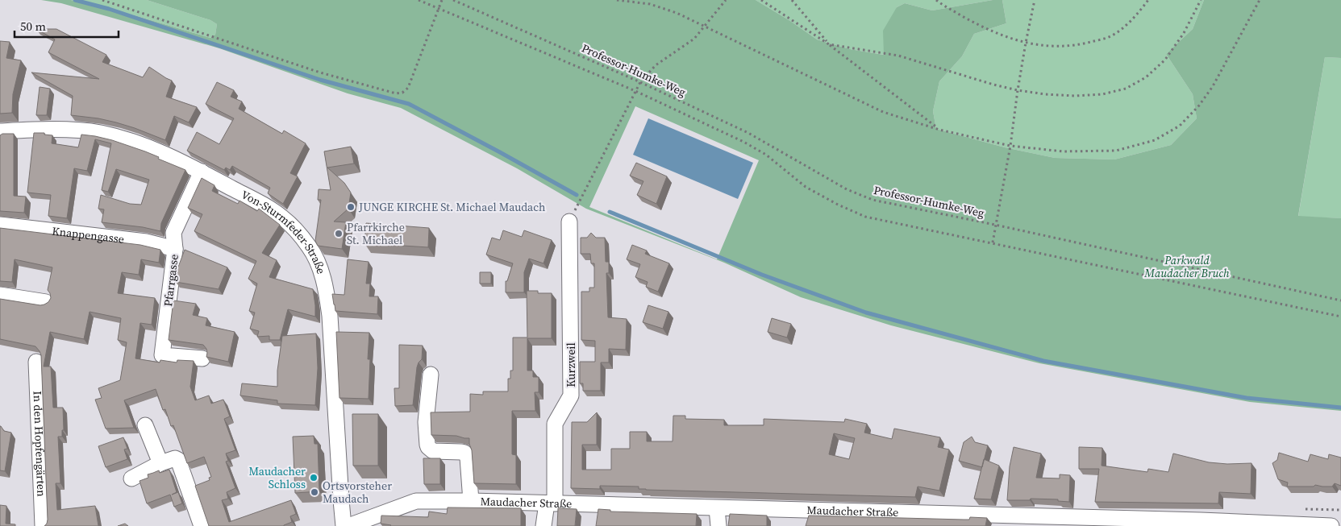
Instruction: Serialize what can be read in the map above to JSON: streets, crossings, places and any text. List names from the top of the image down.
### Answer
{
  "streets": {
    "street": [
      "Von-Sturmfeder-Straße",
      "Knappengasse",
      "Pfarrgasse",
      "Kurzweil",
      "In den Hopfengärten",
      "Maudacher Straße"
    ],
    "path": ["Professor-Humke-Weg"]
  },
  "crossings": [
    ["Von-Sturmfeder-Straße", "Pfarrgasse"],
    ["Knappengasse", "Pfarrgasse"],
    ["Kurzweil", "Maudacher Straße"]
  ],
  "parks": ["Parkwald Maudacher Bruch"],
  "places": [
    "JUNGE KIRCHE St. Michael Maudach",
    "Pfarrkirche St. Michael",
    "Maudacher Schloss",
    "Ortsvorsteher Maudach"
  ],
  "scale_bar": "50 m"
}
